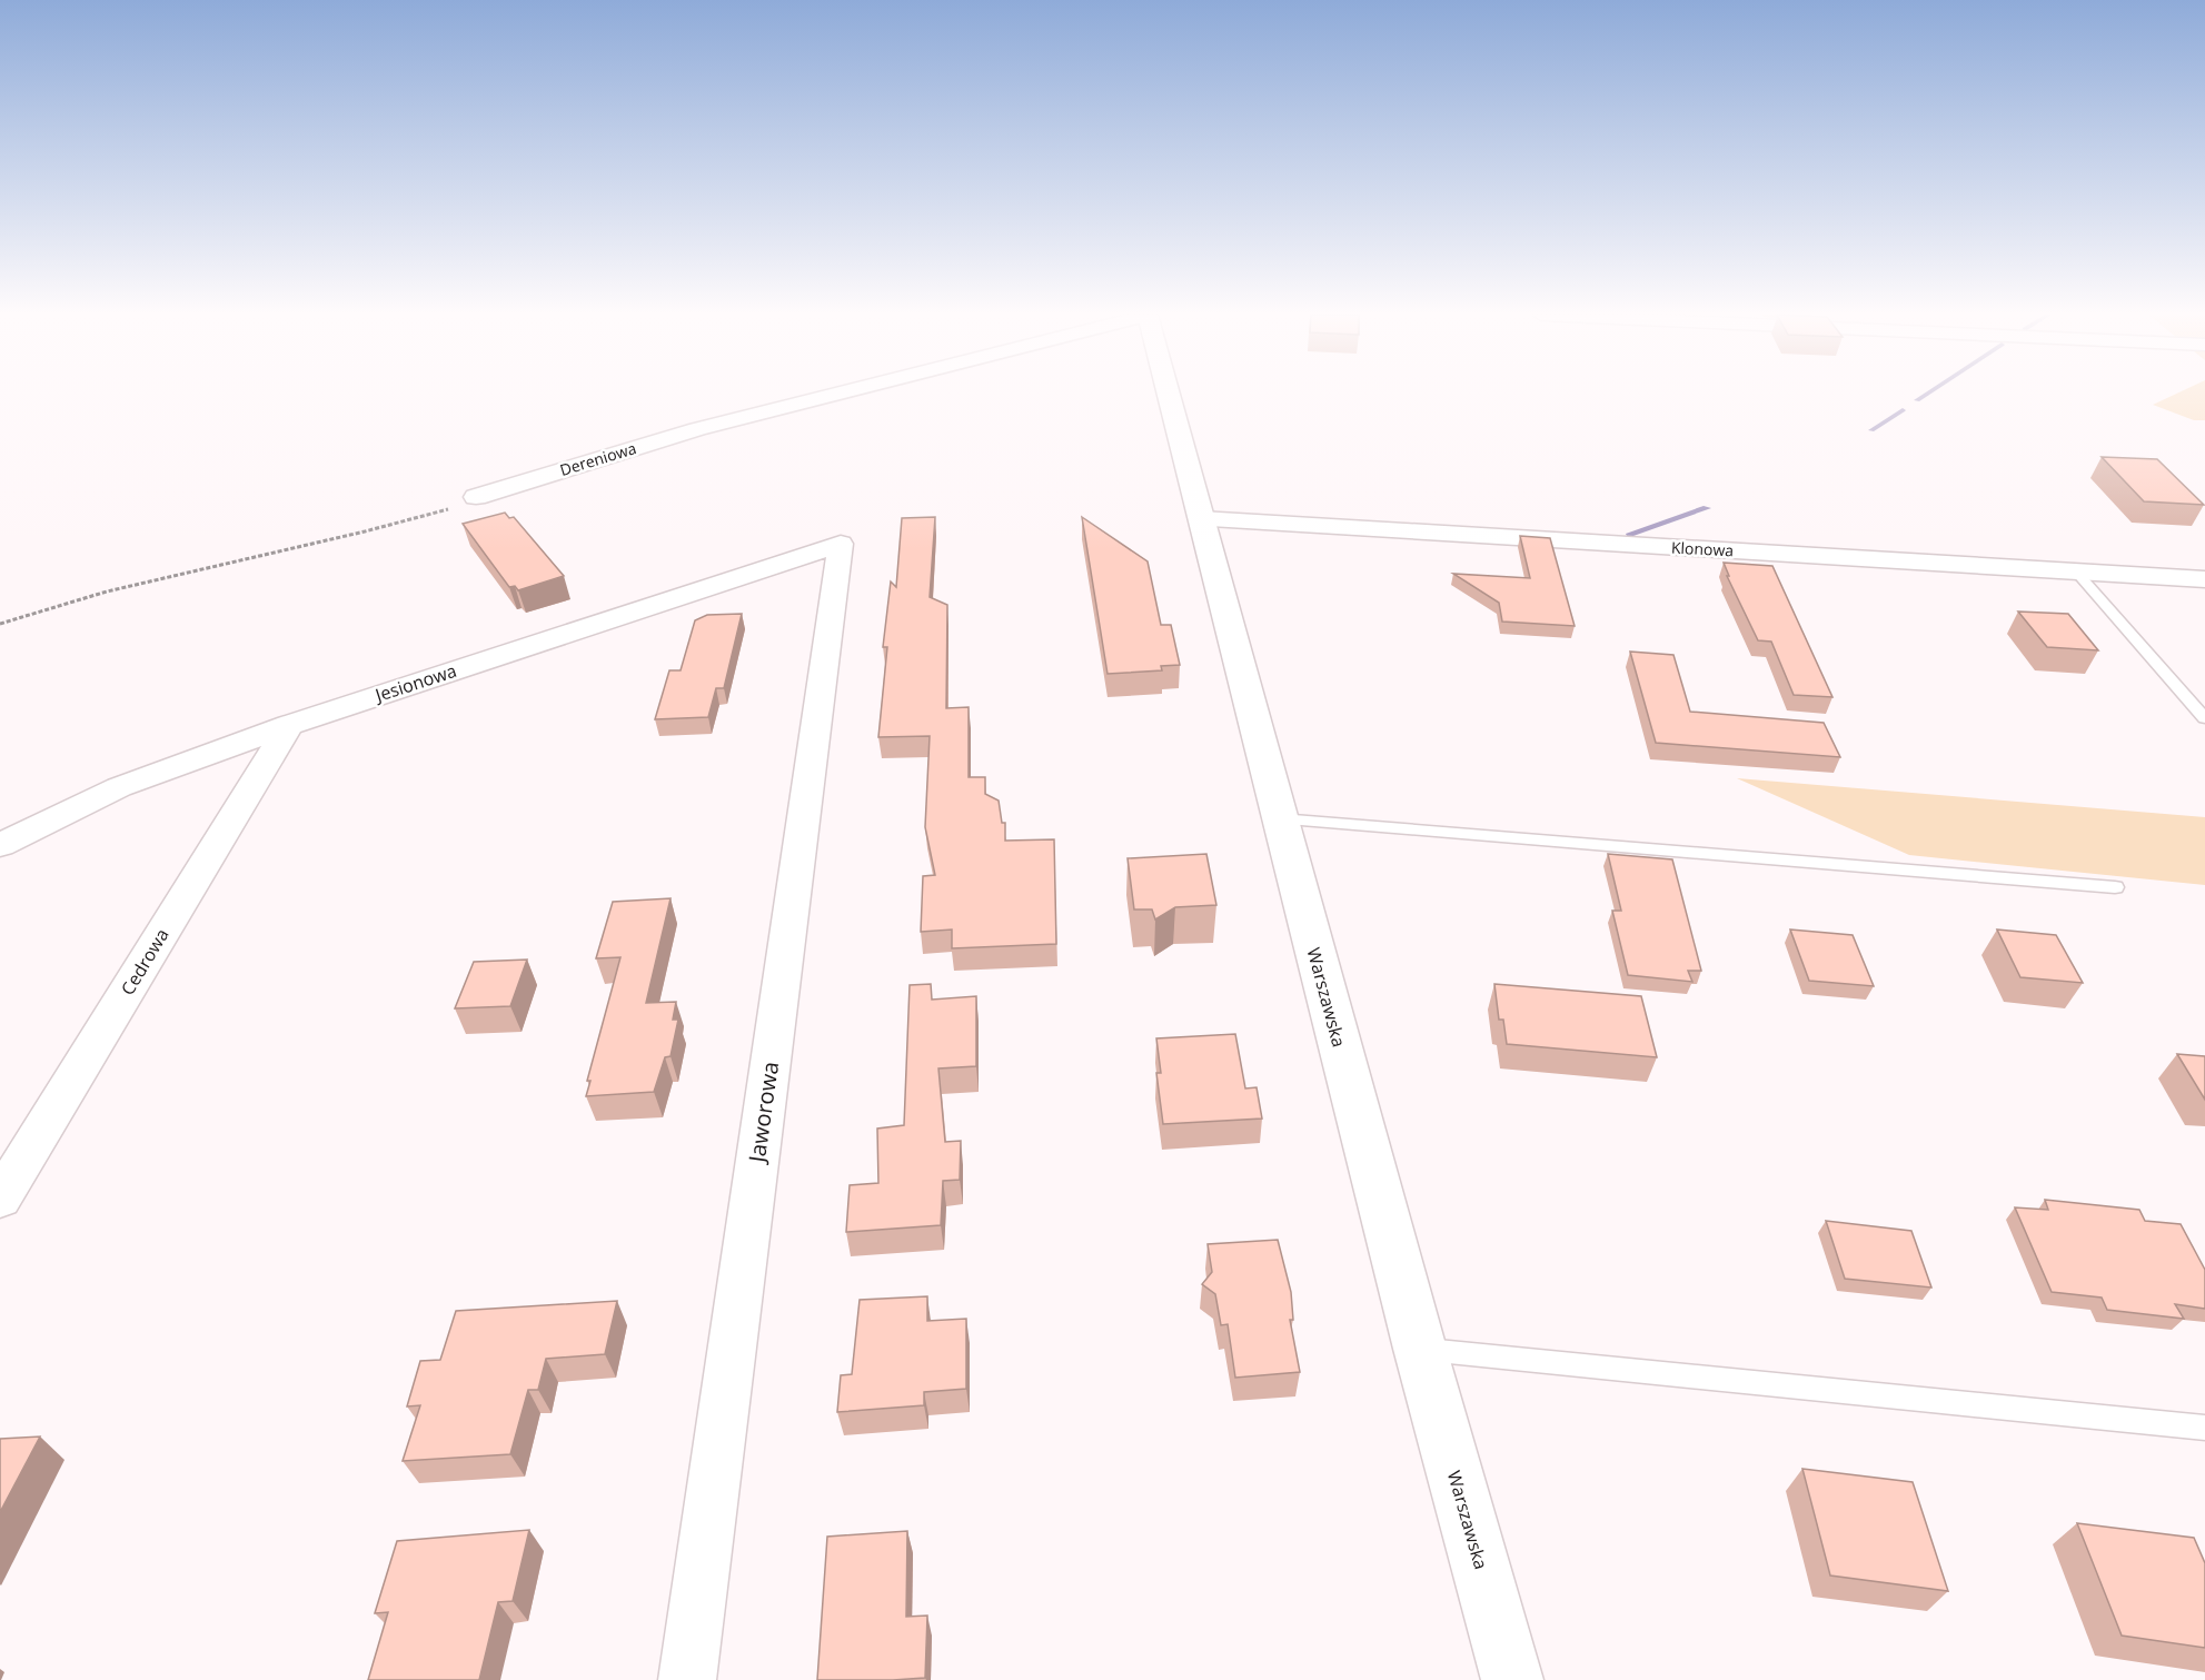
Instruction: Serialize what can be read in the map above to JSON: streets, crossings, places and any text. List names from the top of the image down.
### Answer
{
  "streets": {
    "street": [
      "Dereniowa",
      "Klonowa",
      "Jesionowa",
      "Cedrowa",
      "Warszawska",
      "Jaworowa"
    ]
  },
  "crossings": [
    ["Klonowa", "Warszawska"],
    ["Jesionowa", "Cedrowa"],
    ["Jesionowa", "Jaworowa"]
  ]
}
